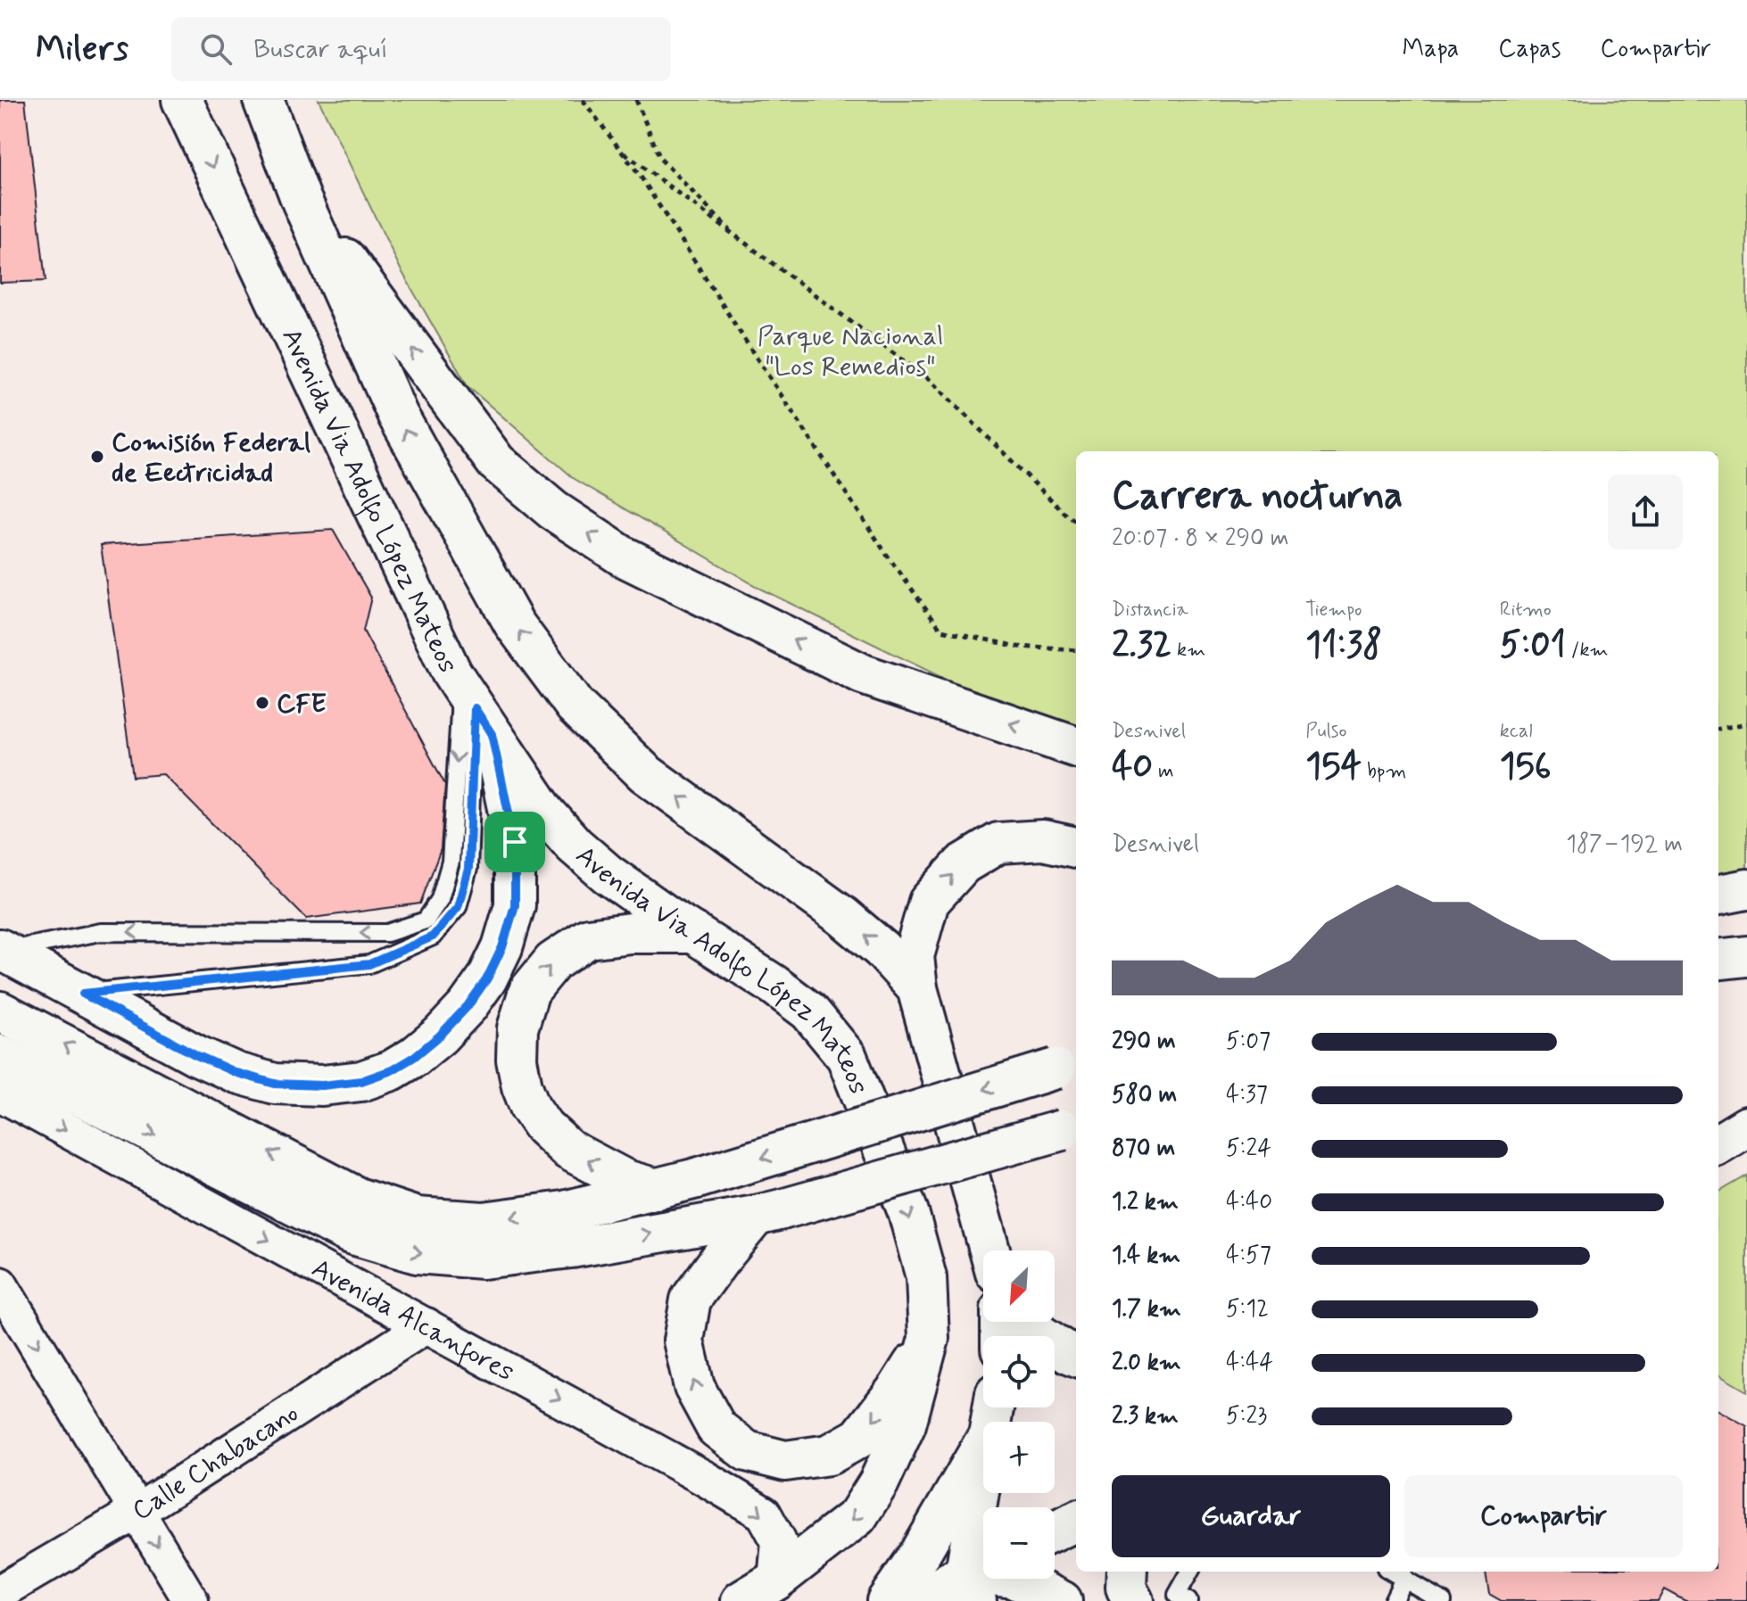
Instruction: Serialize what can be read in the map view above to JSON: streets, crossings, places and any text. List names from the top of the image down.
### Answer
{
  "streets": {
    "main road": ["Avenida Via Adolfo López Mateos", "Avenida Alcanfores"],
    "street": ["Calle Chabacano"]
  },
  "crossings": [
    ["Avenida Via Adolfo López Mateos", "Avenida Alcanfores"],
    ["Avenida Alcanfores", "Calle Chabacano"]
  ],
  "parks": ["Parque Nacional \"Los Remedios\""],
  "places": ["Comisión Federal de Eectricidad", "CFE"],
  "north": "bottom left",
  "page": {
    "header": "Milers",
    "search": "Buscar aquí",
    "nav": ["Mapa", "Capas", "Compartir"],
    "heading": ["Carrera nocturna", "20:07 · 8 × 290 m"],
    "stats": [
      ["Distancia", "2.32 km"],
      ["Tiempo", "11:38"],
      ["Ritmo", "5:01 /km"],
      ["Desnivel", "40 m"],
      ["Pulso", "154 bpm"],
      ["kcal", "156"]
    ],
    "chart": ["Desnivel", "187–192 m"],
    "list": [
      {
        "name": "290 m",
        "note": "5:07"
      },
      {
        "name": "580 m",
        "note": "4:37"
      },
      {
        "name": "870 m",
        "note": "5:24"
      },
      {
        "name": "1.2 km",
        "note": "4:40"
      },
      {
        "name": "1.4 km",
        "note": "4:57"
      },
      {
        "name": "1.7 km",
        "note": "5:12"
      },
      {
        "name": "2.0 km",
        "note": "4:44"
      },
      {
        "name": "2.3 km",
        "note": "5:23"
      }
    ],
    "map_buttons": ["+", "−"],
    "buttons": ["Guardar", "Compartir"]
  }
}
